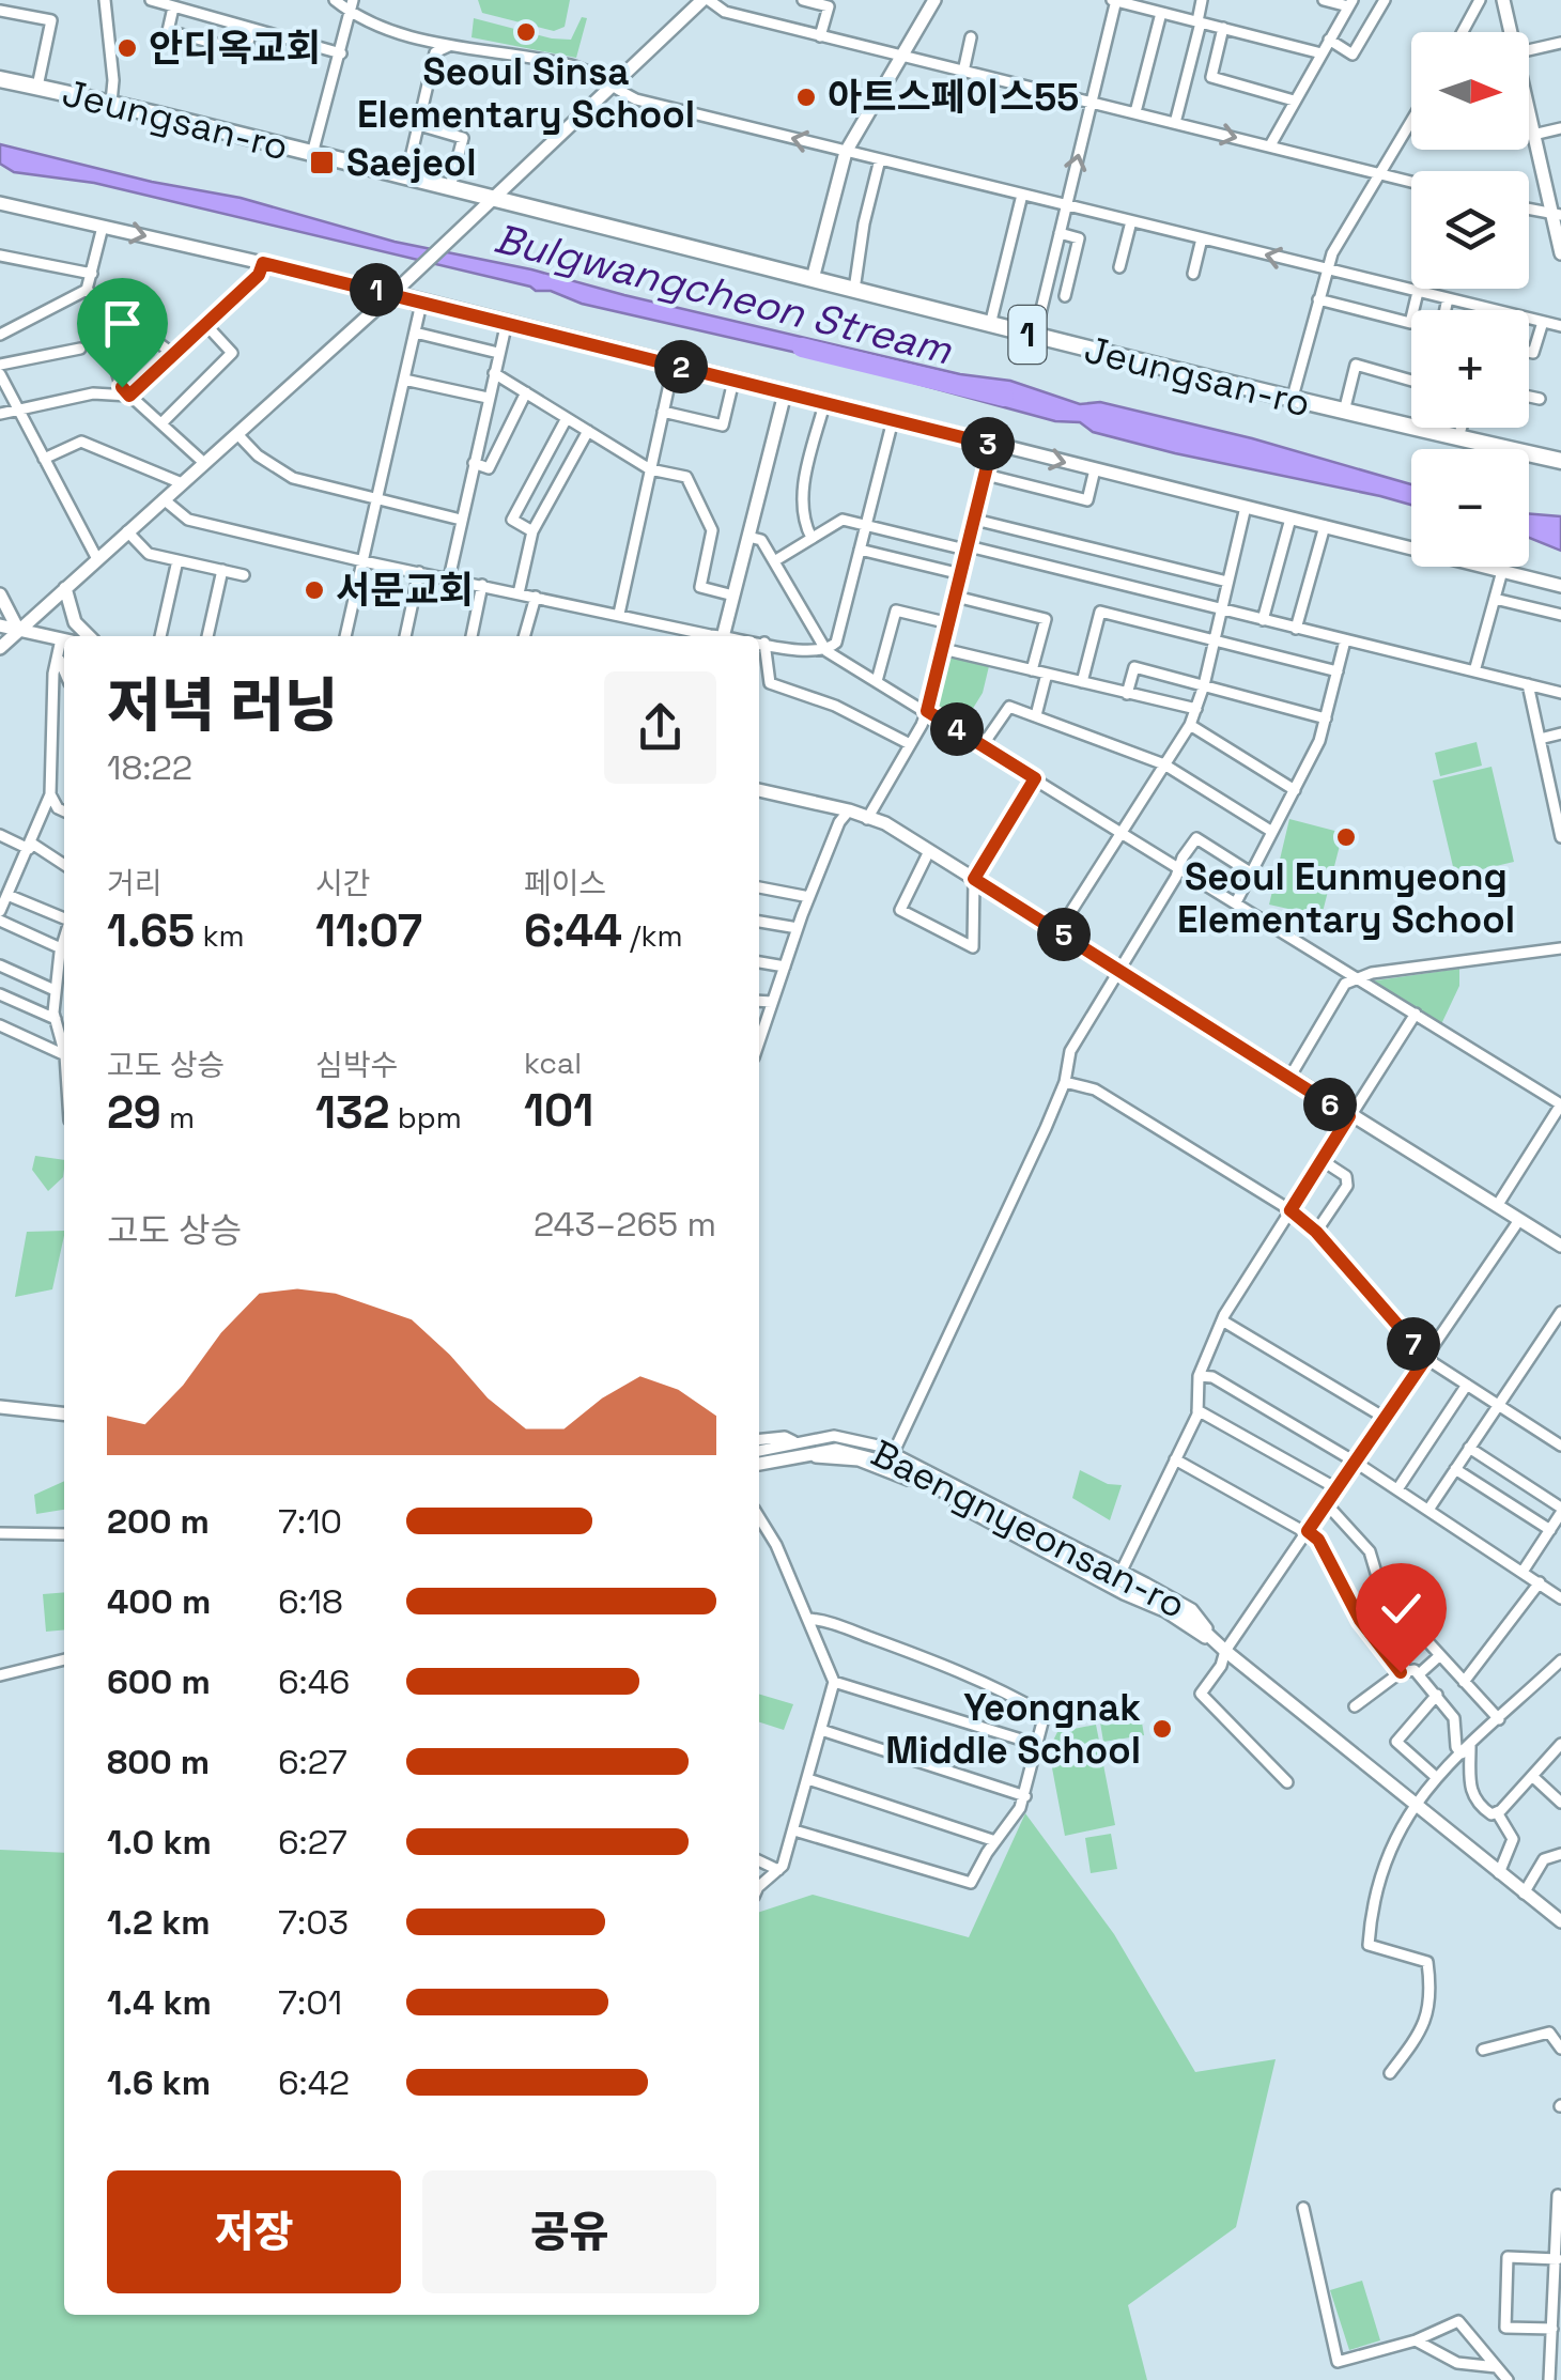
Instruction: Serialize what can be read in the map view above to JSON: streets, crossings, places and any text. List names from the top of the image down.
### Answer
{
  "streets": {
    "main road": ["Jeungsan-ro", "1", "Baengnyeonsan-ro"]
  },
  "water": ["Bulgwangcheon Stream"],
  "places": {
    "other": [
      "Seoul Sinsa Elementary School",
      "안디옥교회",
      "아트스페이스55",
      "서문교회",
      "Seoul Eunmyeong Elementary School",
      "Yeongnak Middle School"
    ],
    "transit": ["Saejeol"]
  },
  "north": "right",
  "page": {
    "map_buttons": ["+", "−"],
    "pins": [
      "1",
      "2",
      "3",
      "4",
      "5",
      "6",
      "7"
    ],
    "heading": ["저녁 러닝", "18:22"],
    "stats": [
      ["거리", "1.65 km"],
      ["시간", "11:07"],
      ["페이스", "6:44 /km"],
      ["고도 상승", "29 m"],
      ["심박수", "132 bpm"],
      ["kcal", "101"]
    ],
    "chart": ["고도 상승", "243–265 m"],
    "list": [
      {
        "name": "200 m",
        "note": "7:10"
      },
      {
        "name": "400 m",
        "note": "6:18"
      },
      {
        "name": "600 m",
        "note": "6:46"
      },
      {
        "name": "800 m",
        "note": "6:27"
      },
      {
        "name": "1.0 km",
        "note": "6:27"
      },
      {
        "name": "1.2 km",
        "note": "7:03"
      },
      {
        "name": "1.4 km",
        "note": "7:01"
      },
      {
        "name": "1.6 km",
        "note": "6:42"
      }
    ],
    "buttons": ["저장", "공유"]
  }
}
